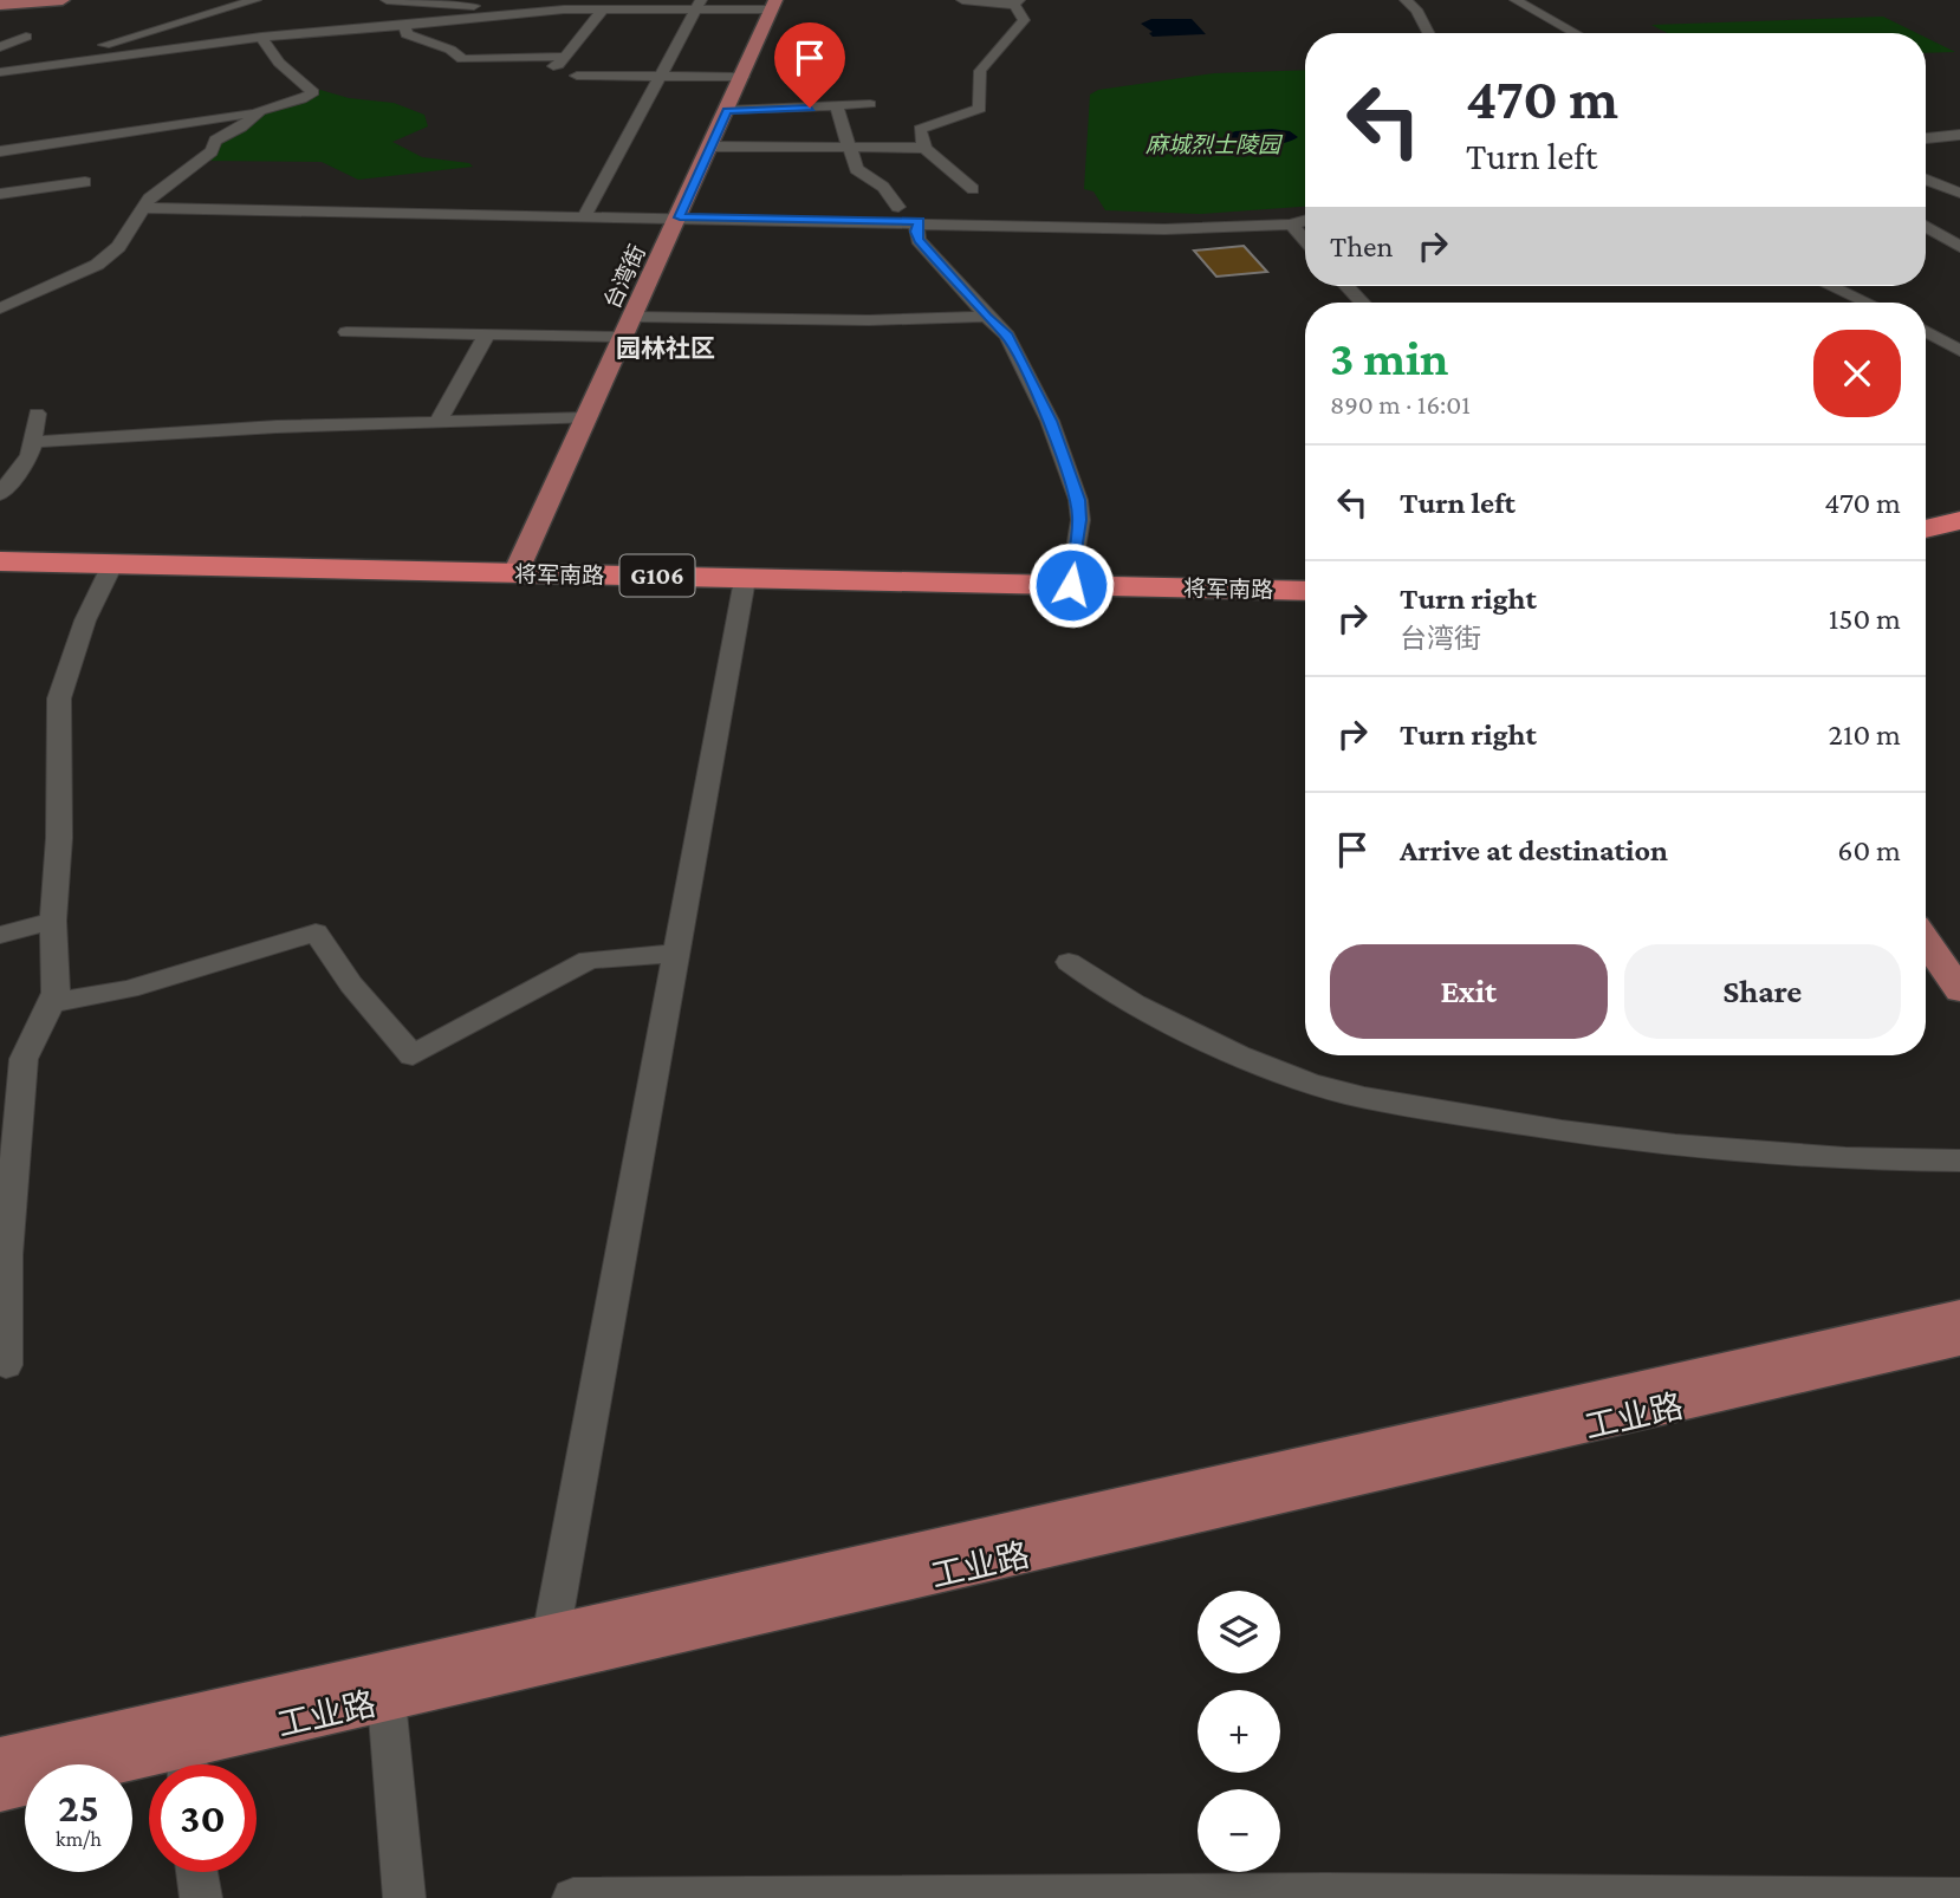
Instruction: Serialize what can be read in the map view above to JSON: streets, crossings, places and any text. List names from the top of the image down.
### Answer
{
  "streets": {
    "highway": ["将军南路", "G106"],
    "main road": ["台湾街", "工业路"]
  },
  "crossings": [
    ["台湾街", "将军南路"]
  ],
  "districts": ["园林社区"],
  "parks": ["麻城烈士陵园"],
  "page": {
    "turn": ["470 m", "Turn left"],
    "then": "Then",
    "heading": ["3 min", "890 m · 16:01"],
    "list": [
      {
        "name": "Turn left",
        "value": "470 m"
      },
      {
        "name": "Turn right",
        "note": "台湾街",
        "value": "150 m"
      },
      {
        "name": "Turn right",
        "value": "210 m"
      },
      {
        "name": "Arrive at destination",
        "value": "60 m"
      }
    ],
    "buttons": ["Exit", "Share"],
    "map_buttons": ["+", "−"],
    "speed": "25 km/h",
    "limit": "30"
  }
}
